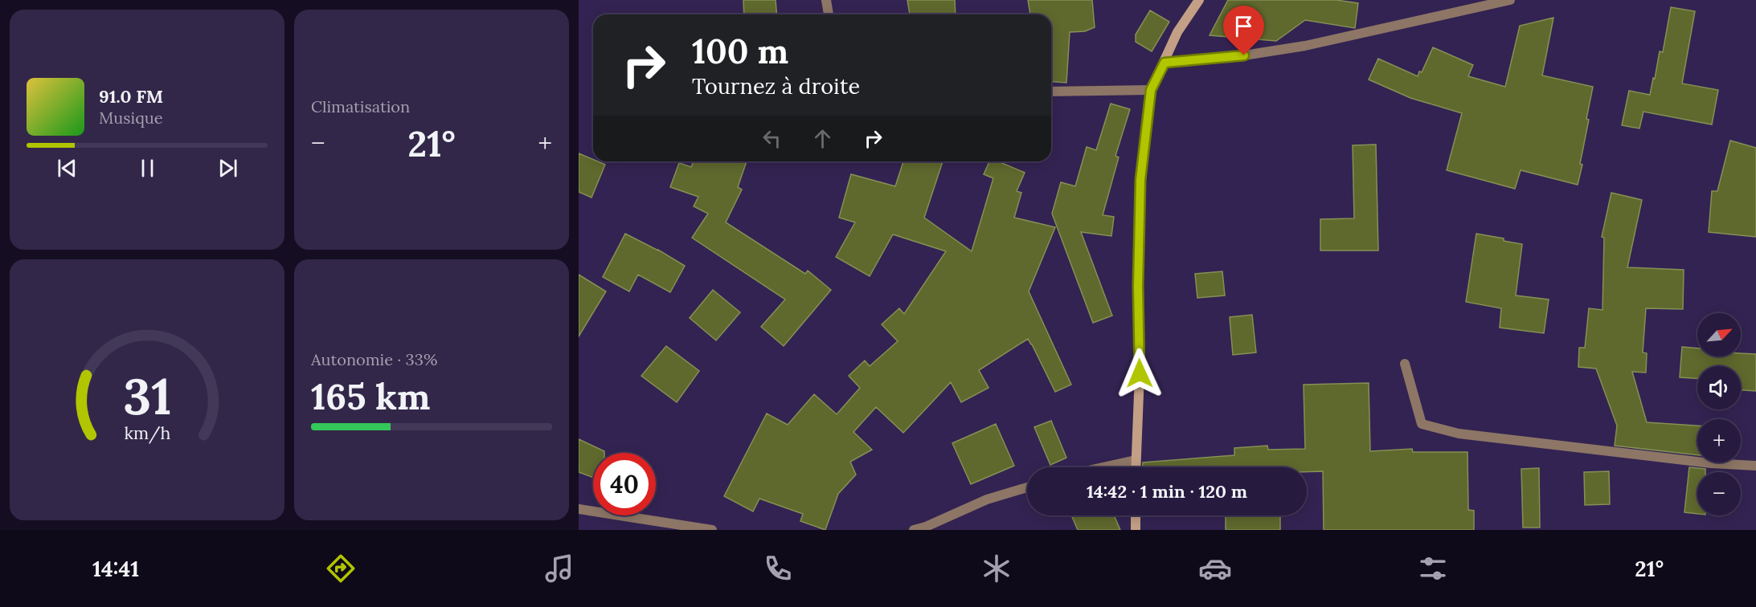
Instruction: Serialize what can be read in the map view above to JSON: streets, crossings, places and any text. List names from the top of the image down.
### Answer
{
  "north": "top right",
  "page": {
    "tile": [
      "Climatisation",
      ["Autonomie · 33%", "165 km"]
    ],
    "turn": ["100 m", "Tournez à droite"],
    "song": ["91.0 FM", "Musique"],
    "heat": ["−", "21°", "+"],
    "map_buttons": ["+", "−"],
    "limit": "40",
    "trip": "14:42 · 1 min · 120 m",
    "tabs": ["14:41", "21°"],
    "gauge": ["31", "km/h"]
  }
}
